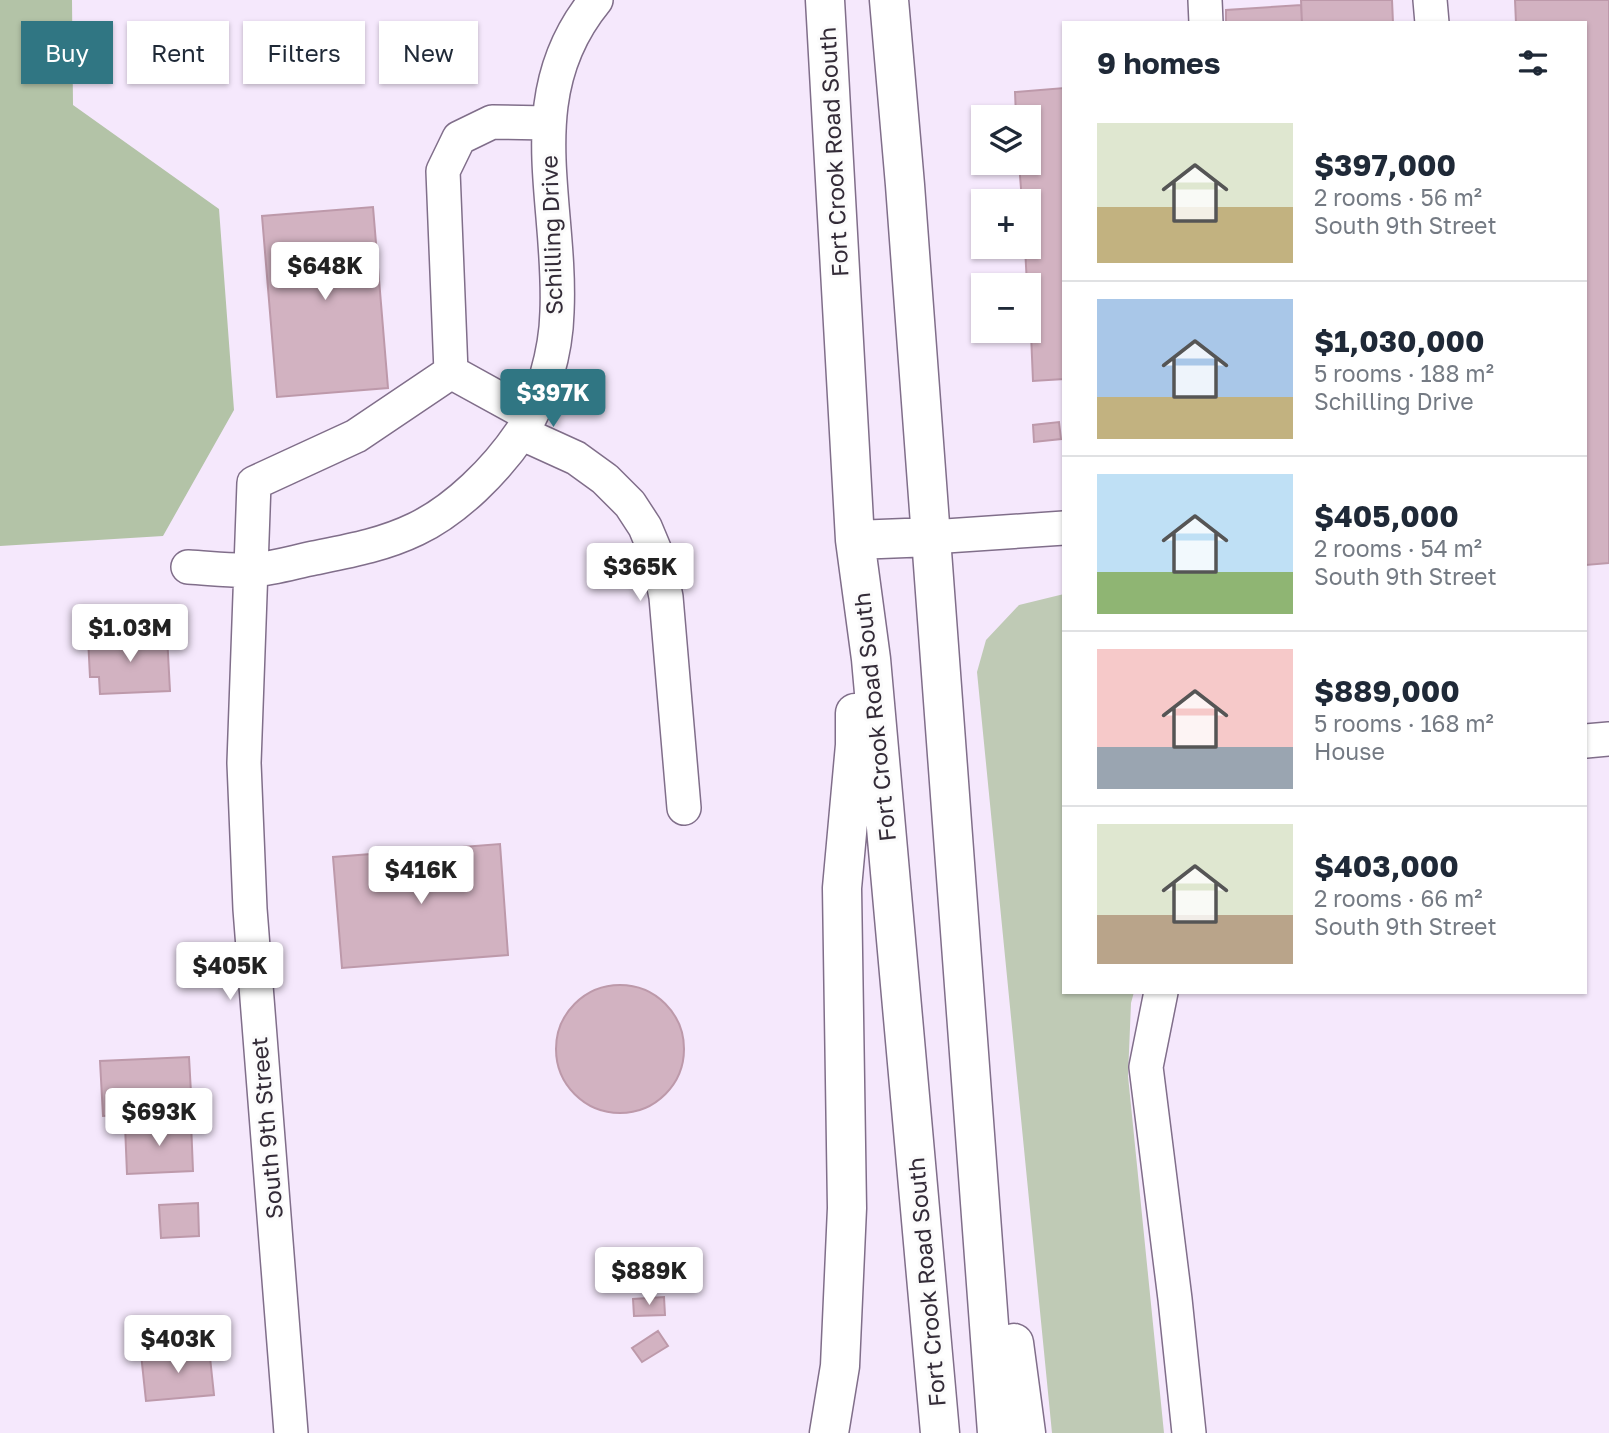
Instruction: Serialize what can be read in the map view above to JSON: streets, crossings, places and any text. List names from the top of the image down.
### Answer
{
  "streets": {
    "main road": ["Fort Crook Road South"],
    "street": ["Schilling Drive", "South 9th Street"]
  },
  "crossings": [
    ["Schilling Drive", "South 9th Street"]
  ],
  "page": {
    "chip": [
      "Buy",
      "Rent",
      "Filters",
      "New"
    ],
    "heading": "9 homes",
    "map_buttons": ["+", "−"],
    "list": [
      {
        "name": "$397,000",
        "note": "2 rooms · 56 m² · South 9th Street"
      },
      {
        "name": "$1,030,000",
        "note": "5 rooms · 188 m² · Schilling Drive"
      },
      {
        "name": "$405,000",
        "note": "2 rooms · 54 m² · South 9th Street"
      },
      {
        "name": "$889,000",
        "note": "5 rooms · 168 m² · House"
      },
      {
        "name": "$403,000",
        "note": "2 rooms · 66 m² · South 9th Street"
      }
    ],
    "price": [
      "$648K",
      "$397K",
      "$365K",
      "$1.03M",
      "$416K",
      "$405K",
      "$693K",
      "$889K",
      "$403K"
    ]
  }
}
